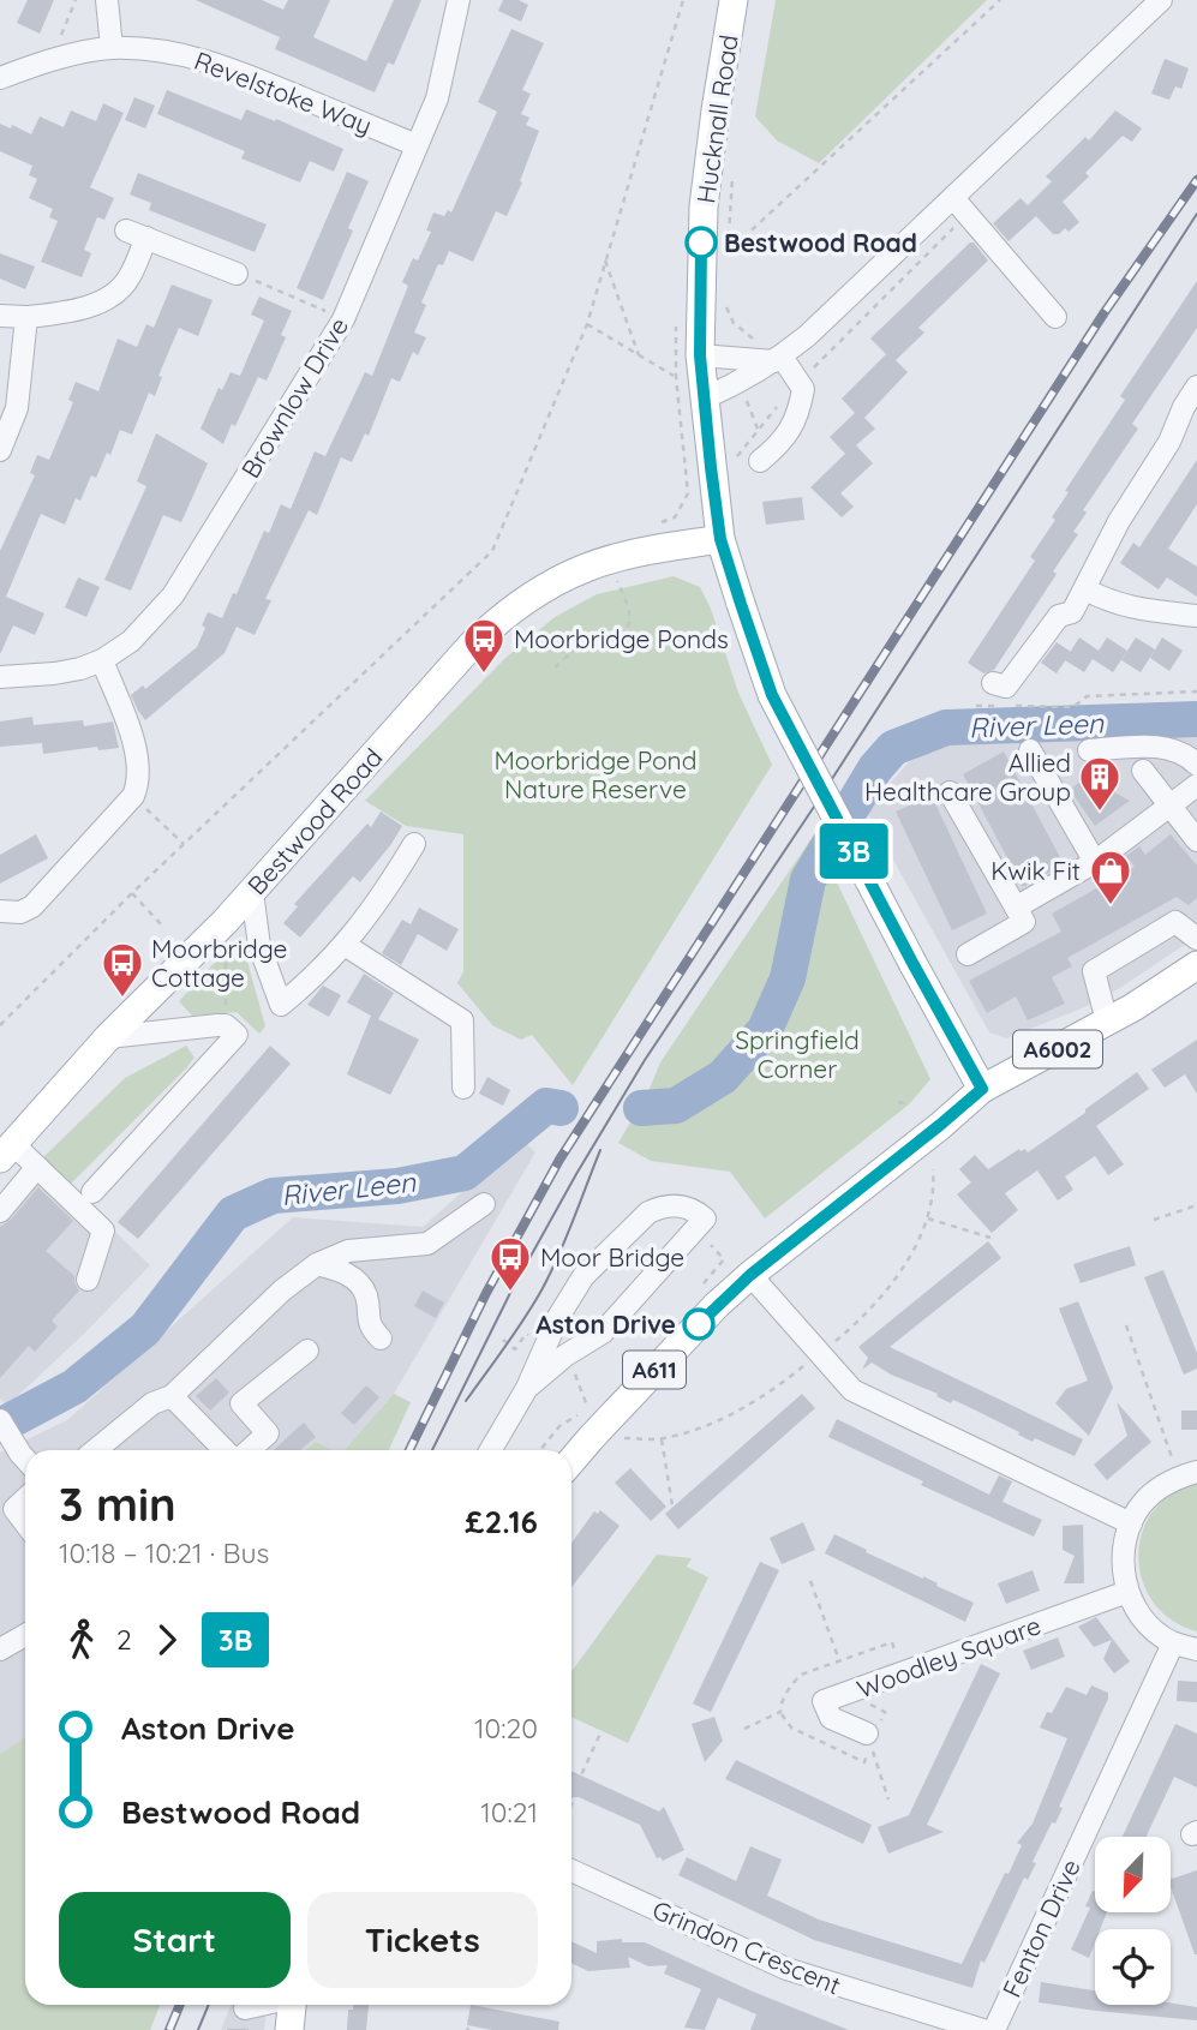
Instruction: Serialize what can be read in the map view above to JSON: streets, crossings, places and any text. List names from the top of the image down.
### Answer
{
  "streets": {
    "main road": [
      "Hucknall Road",
      "Bestwood Road",
      "A6002",
      "A611"
    ],
    "street": [
      "Revelstoke Way",
      "Brownlow Drive",
      "Woodley Square",
      "Fenton Drive",
      "Grindon Crescent"
    ]
  },
  "crossings": [
    ["Revelstoke Way", "Brownlow Drive"],
    ["Hucknall Road", "Bestwood Road"],
    ["A6002", "A611"]
  ],
  "water": ["River Leen"],
  "parks": ["Moorbridge Pond Nature Reserve", "Springfield Corner"],
  "places": {
    "other": ["Bestwood Road", "Aston Drive"],
    "bus stop": ["Moorbridge Ponds", "Moorbridge Cottage", "Moor Bridge"],
    "building": ["Allied Healthcare Group"],
    "shop": ["Kwik Fit"]
  },
  "lines": ["bus line 3B"],
  "north": "bottom left",
  "page": {
    "on_map": "3B",
    "heading": ["3 min", "10:18 – 10:21 · Bus", "£2.16"],
    "legs": ["2", "3B"],
    "list": [
      {
        "name": "Aston Drive",
        "value": "10:20"
      },
      {
        "name": "Bestwood Road",
        "value": "10:21"
      }
    ],
    "buttons": ["Start", "Tickets"]
  }
}
